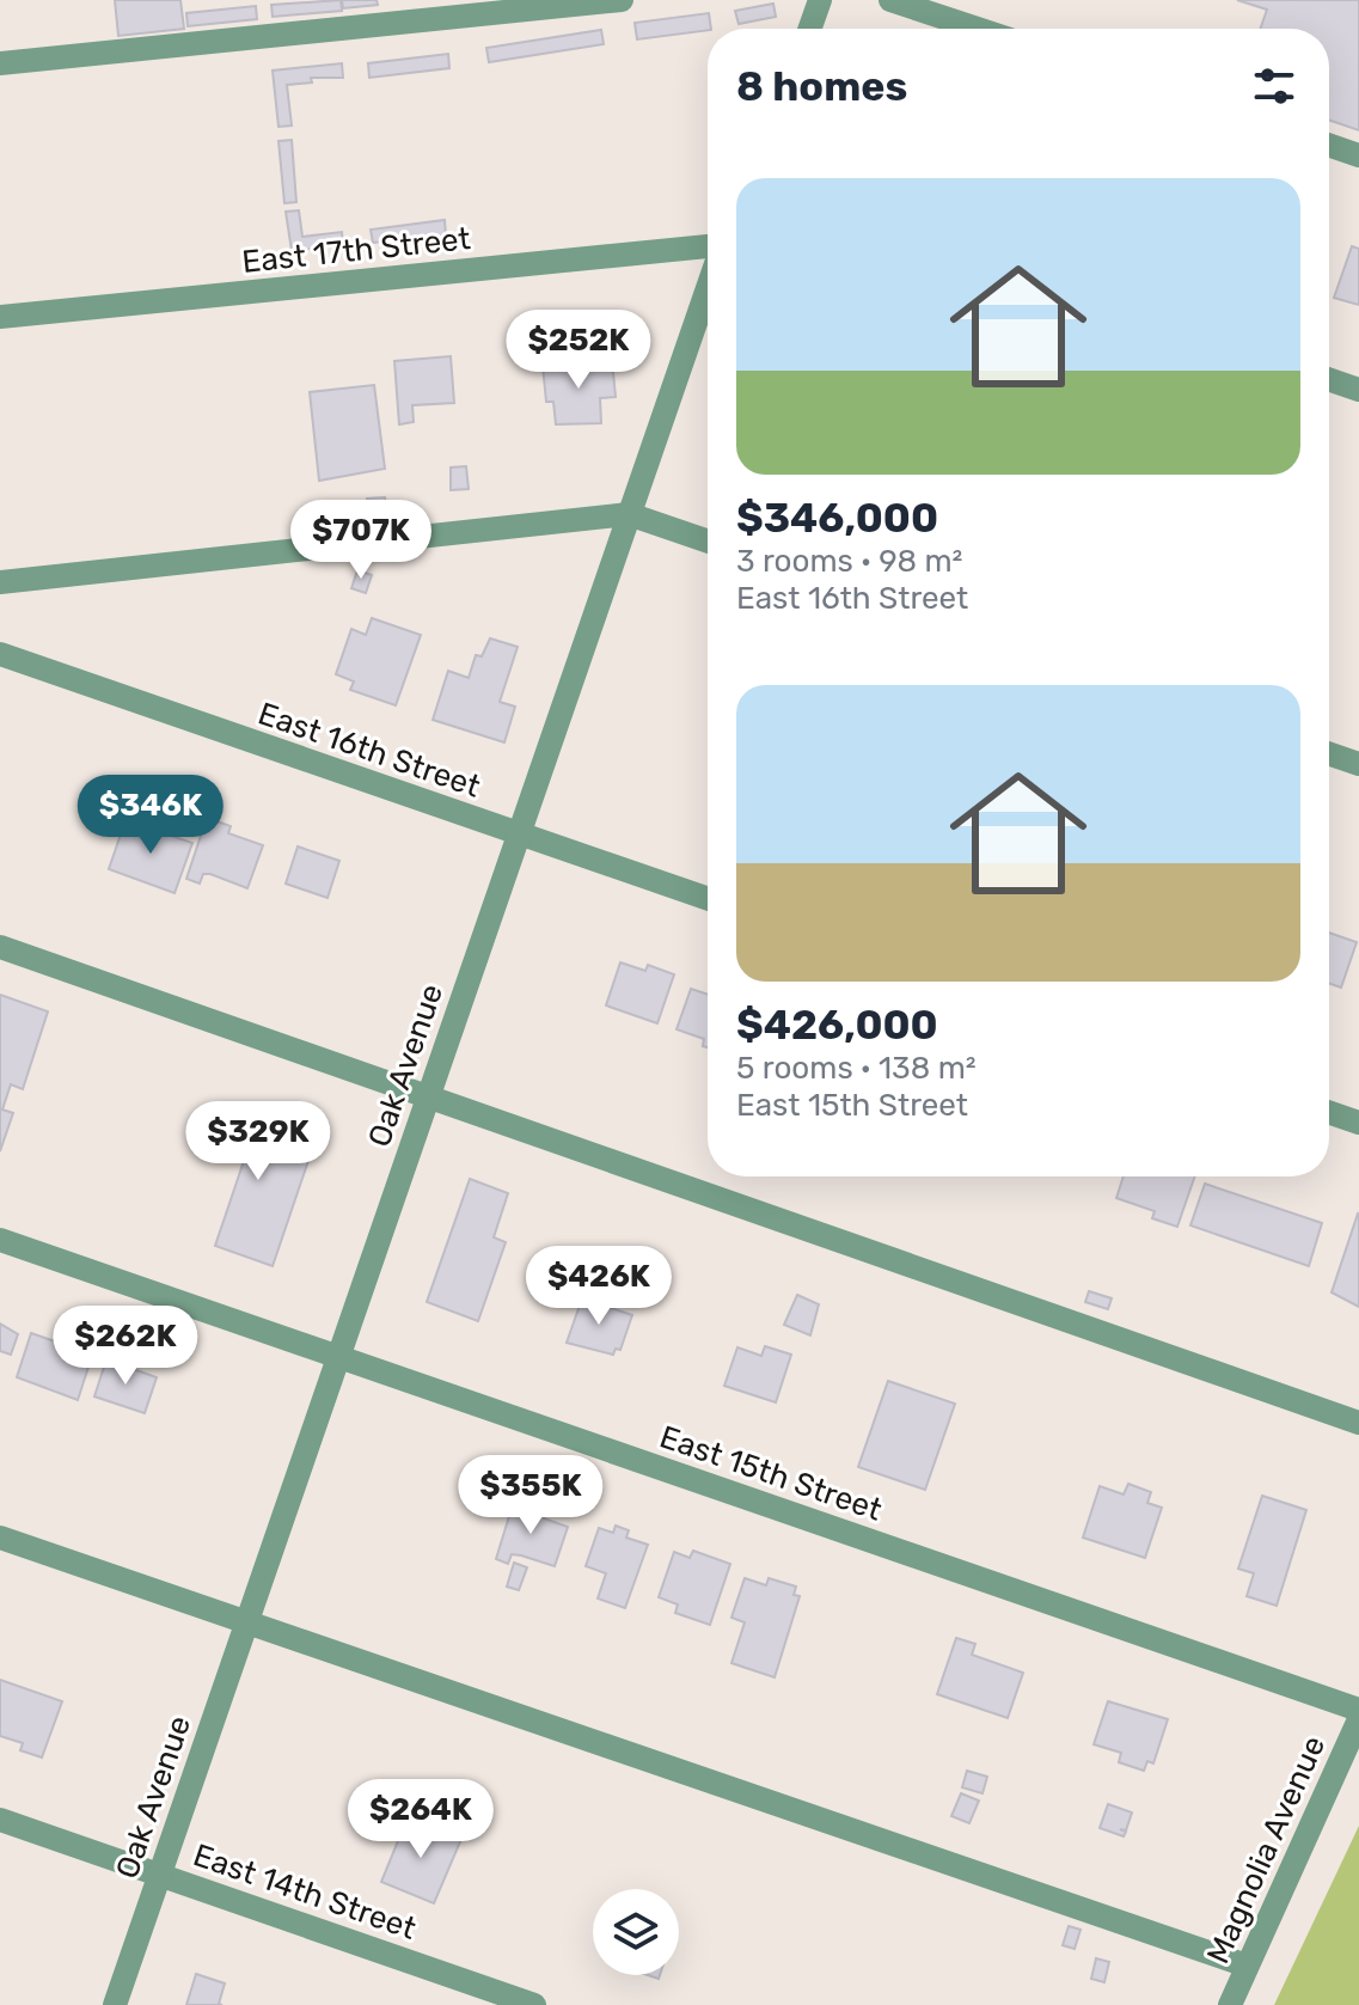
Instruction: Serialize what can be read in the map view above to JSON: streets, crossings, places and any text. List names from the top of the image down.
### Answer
{
  "streets": {
    "street": [
      "East 17th Street",
      "East 16th Street",
      "Oak Avenue",
      "East 15th Street",
      "Magnolia Avenue",
      "East 14th Street"
    ]
  },
  "crossings": [
    ["East 16th Street", "Oak Avenue"],
    ["Oak Avenue", "East 15th Street"],
    ["Oak Avenue", "East 14th Street"]
  ],
  "page": {
    "heading": "8 homes",
    "list": [
      {
        "name": "$346,000",
        "note": "3 rooms · 98 m² · East 16th Street"
      },
      {
        "name": "$426,000",
        "note": "5 rooms · 138 m² · East 15th Street"
      }
    ],
    "price": [
      "$252K",
      "$707K",
      "$346K",
      "$329K",
      "$426K",
      "$262K",
      "$355K",
      "$264K"
    ]
  }
}
